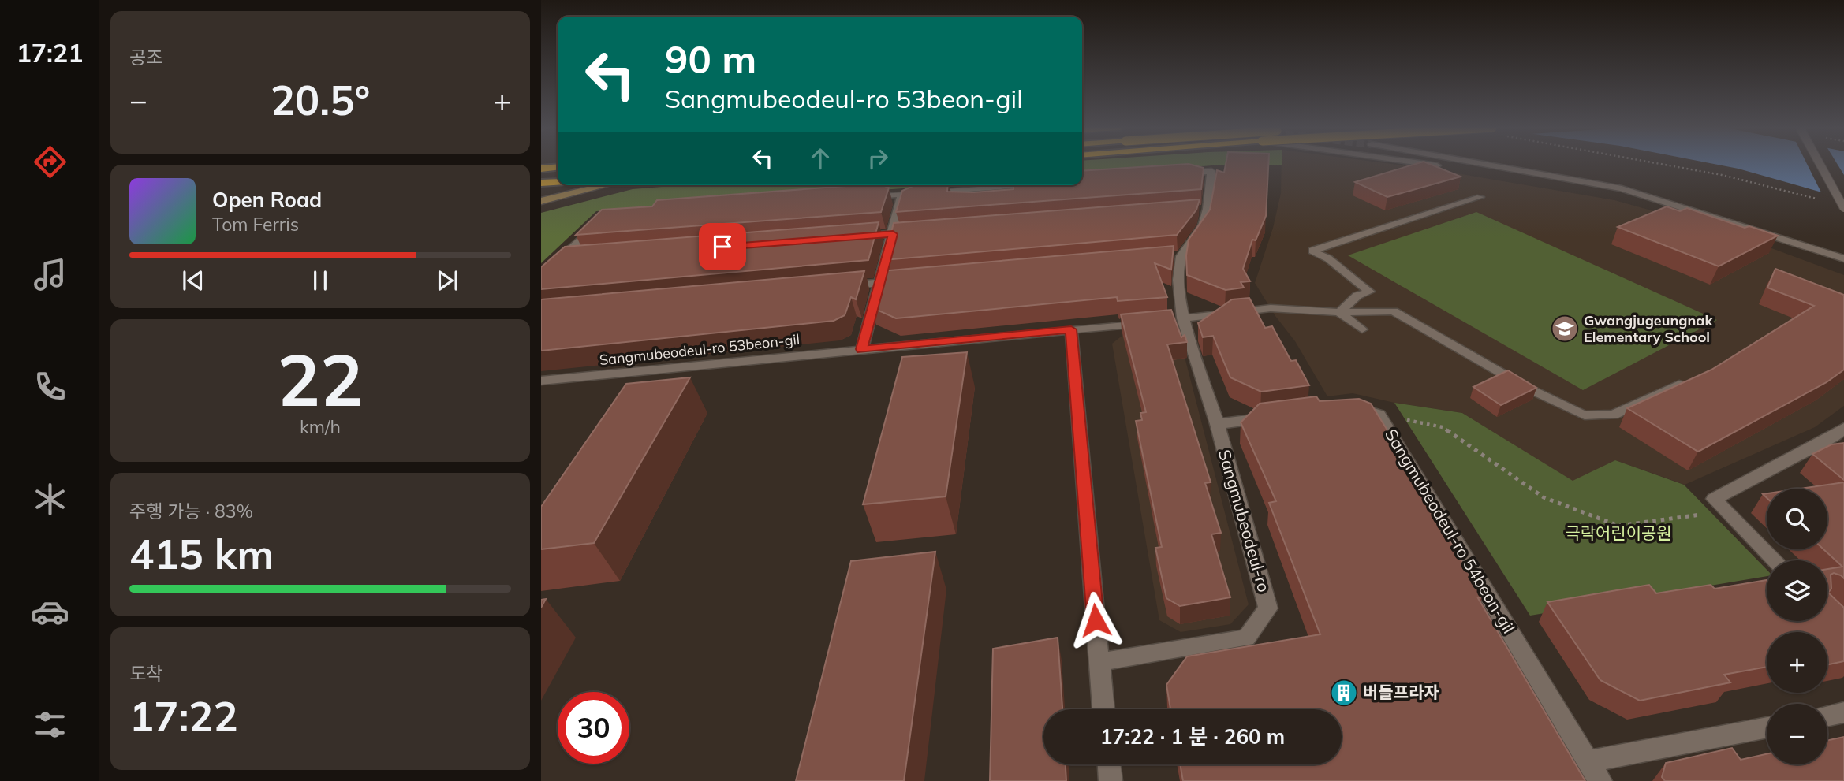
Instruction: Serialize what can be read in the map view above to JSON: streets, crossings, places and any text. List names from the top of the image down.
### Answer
{
  "streets": {
    "street": ["Sangmubeodeul-ro 53beon-gil", "Sangmubeodeul-ro", "Sangmubeodeul-ro 54beon-gil"]
  },
  "parks": ["극락어린이공원"],
  "places": {
    "school or university": ["Gwangjugeungnak Elementary School"],
    "building": ["버들프라자"]
  },
  "page": {
    "tabs": "17:21",
    "tile": [
      "공조",
      ["22", "km/h"],
      ["주행 가능 · 83%", "415 km"],
      ["도착", "17:22"]
    ],
    "turn": ["90 m", "Sangmubeodeul-ro 53beon-gil"],
    "heat": ["−", "20.5°", "+"],
    "song": ["Open Road", "Tom Ferris"],
    "map_buttons": ["+", "−"],
    "limit": "30",
    "trip": "17:22 · 1 분 · 260 m"
  }
}
